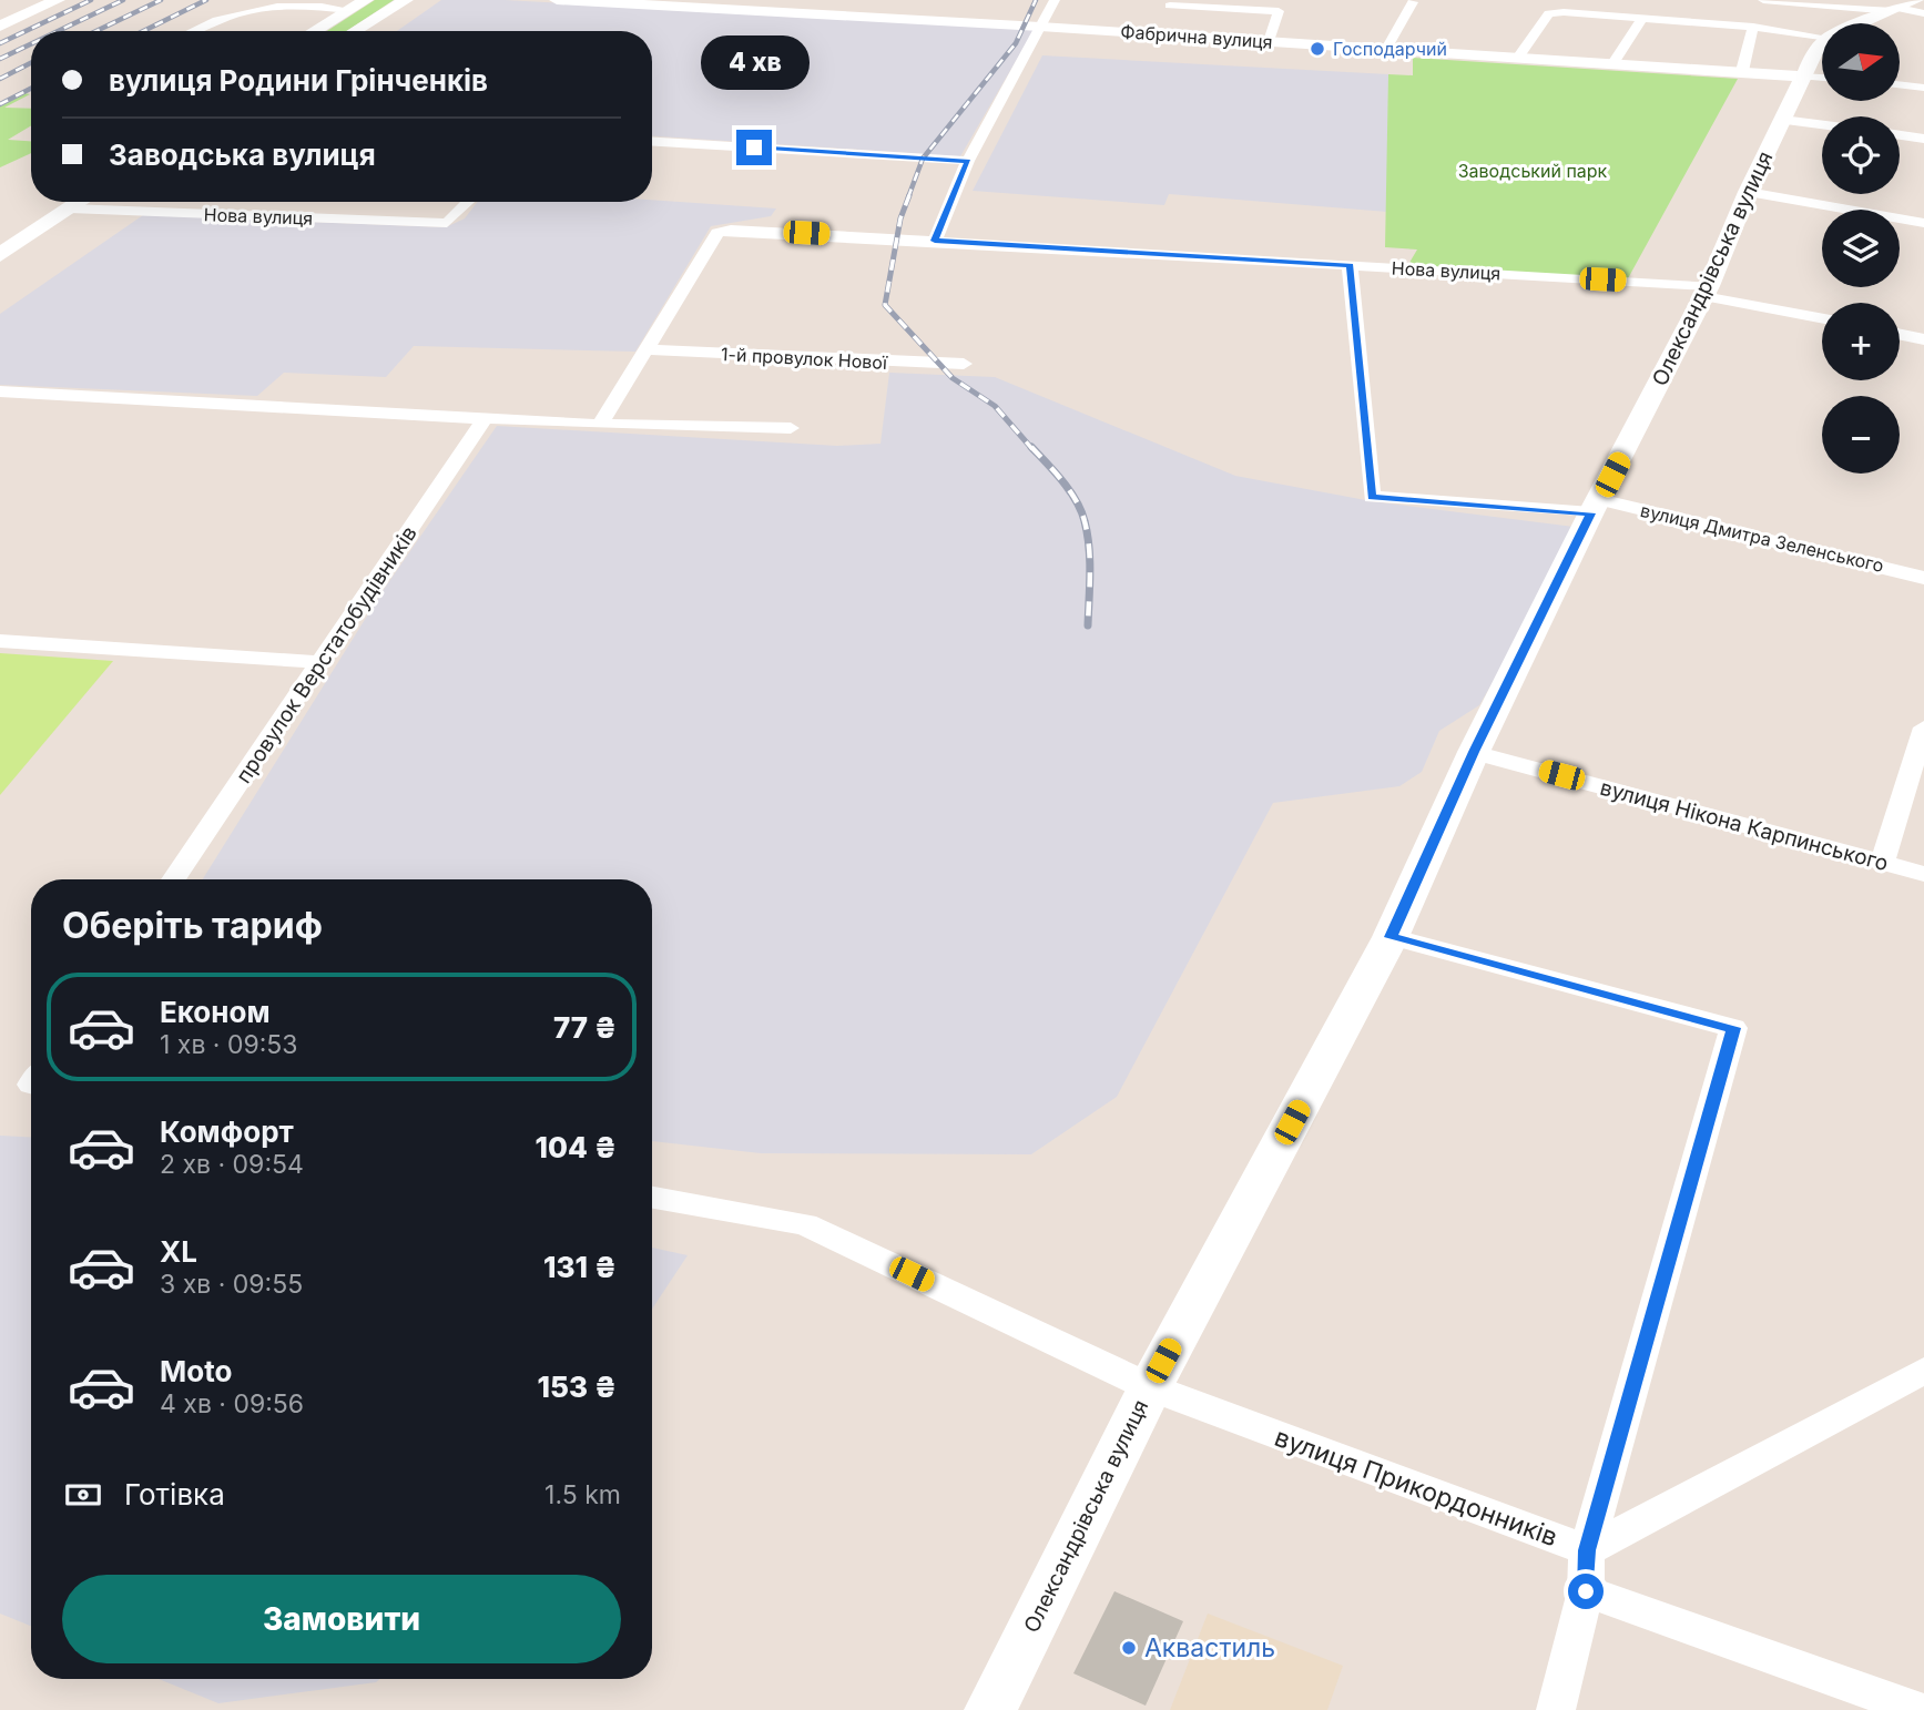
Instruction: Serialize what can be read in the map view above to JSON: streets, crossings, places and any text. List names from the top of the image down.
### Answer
{
  "streets": {
    "main road": ["Фабрична вулиця", "Олександрівська вулиця"],
    "street": [
      "Нова вулиця",
      "1-й провулок Нової",
      "вулиця Дмитра Зеленського",
      "провулок Верстатобудівників",
      "вулиця Нікона Карпинського",
      "вулиця Прикордонників"
    ]
  },
  "crossings": [
    ["Фабрична вулиця", "Олександрівська вулиця"],
    ["Нова вулиця", "Олександрівська вулиця"],
    ["Нова вулиця", "1-й провулок Нової"],
    ["Нова вулиця", "вулиця Дмитра Зеленського"],
    ["Олександрівська вулиця", "вулиця Дмитра Зеленського"],
    ["Олександрівська вулиця", "вулиця Нікона Карпинського"],
    ["Олександрівська вулиця", "вулиця Прикордонників"]
  ],
  "parks": ["Заводський парк"],
  "places": ["Господарчий", "Аквастиль"],
  "north": "right",
  "page": {
    "map_buttons": ["+", "−"],
    "banner": ["вулиця Родини Грінченків", "Заводська вулиця"],
    "bubble": "4 хв",
    "heading": "Оберіть тариф",
    "list": [
      {
        "name": "Економ",
        "note": "1 хв · 09:53",
        "value": "77 ₴"
      },
      {
        "name": "Комфорт",
        "note": "2 хв · 09:54",
        "value": "104 ₴"
      },
      {
        "name": "XL",
        "note": "3 хв · 09:55",
        "value": "131 ₴"
      },
      {
        "name": "Moto",
        "note": "4 хв · 09:56",
        "value": "153 ₴"
      }
    ],
    "pay": ["Готівка", "1.5 km"],
    "buttons": "Замовити"
  }
}
